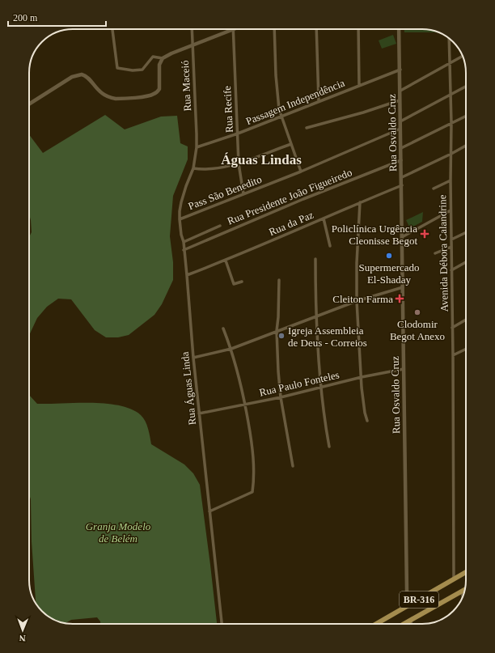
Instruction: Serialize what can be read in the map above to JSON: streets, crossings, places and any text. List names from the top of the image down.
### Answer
{
  "streets": {
    "highway": ["BR-316"],
    "street": [
      "Rua Maceió",
      "Passagem Independência",
      "Rua Recife",
      "Rua Osvaldo Cruz",
      "Pass São Benedito",
      "Rua Presidente João Figueiredo",
      "Rua da Paz",
      "Avenida Débora Calandrine",
      "Rua Paulo Fonteles",
      "Rua Águas Linda"
    ]
  },
  "crossings": [
    ["Rua Maceió", "Passagem Independência"],
    ["Rua Maceió", "Rua Águas Linda"],
    ["Passagem Independência", "Rua Recife"],
    ["Passagem Independência", "Rua Osvaldo Cruz"],
    ["Passagem Independência", "Rua Águas Linda"],
    ["Rua Recife", "Pass São Benedito"],
    ["Rua Osvaldo Cruz", "Pass São Benedito"],
    ["Rua Osvaldo Cruz", "Rua Presidente João Figueiredo"],
    ["Rua Osvaldo Cruz", "Rua da Paz"],
    ["Rua Osvaldo Cruz", "Rua Paulo Fonteles"],
    ["Rua Osvaldo Cruz", "BR-316"],
    ["Pass São Benedito", "Rua Águas Linda"],
    ["Rua Presidente João Figueiredo", "Rua Águas Linda"],
    ["Rua da Paz", "Rua Águas Linda"],
    ["Avenida Débora Calandrine", "BR-316"],
    ["Rua Paulo Fonteles", "Rua Águas Linda"]
  ],
  "districts": ["Águas Lindas"],
  "parks": ["Granja Modelo de Belém"],
  "places": {
    "health": ["Policlínica Urgência Cleonisse Begot", "Cleiton Farma"],
    "other": ["Supermercado El-Shaday", "Clodomir Begot Anexo", "Igreja Assembleia de Deus - Correios"]
  },
  "scale_bar": "200 m",
  "north": "bottom"
}
